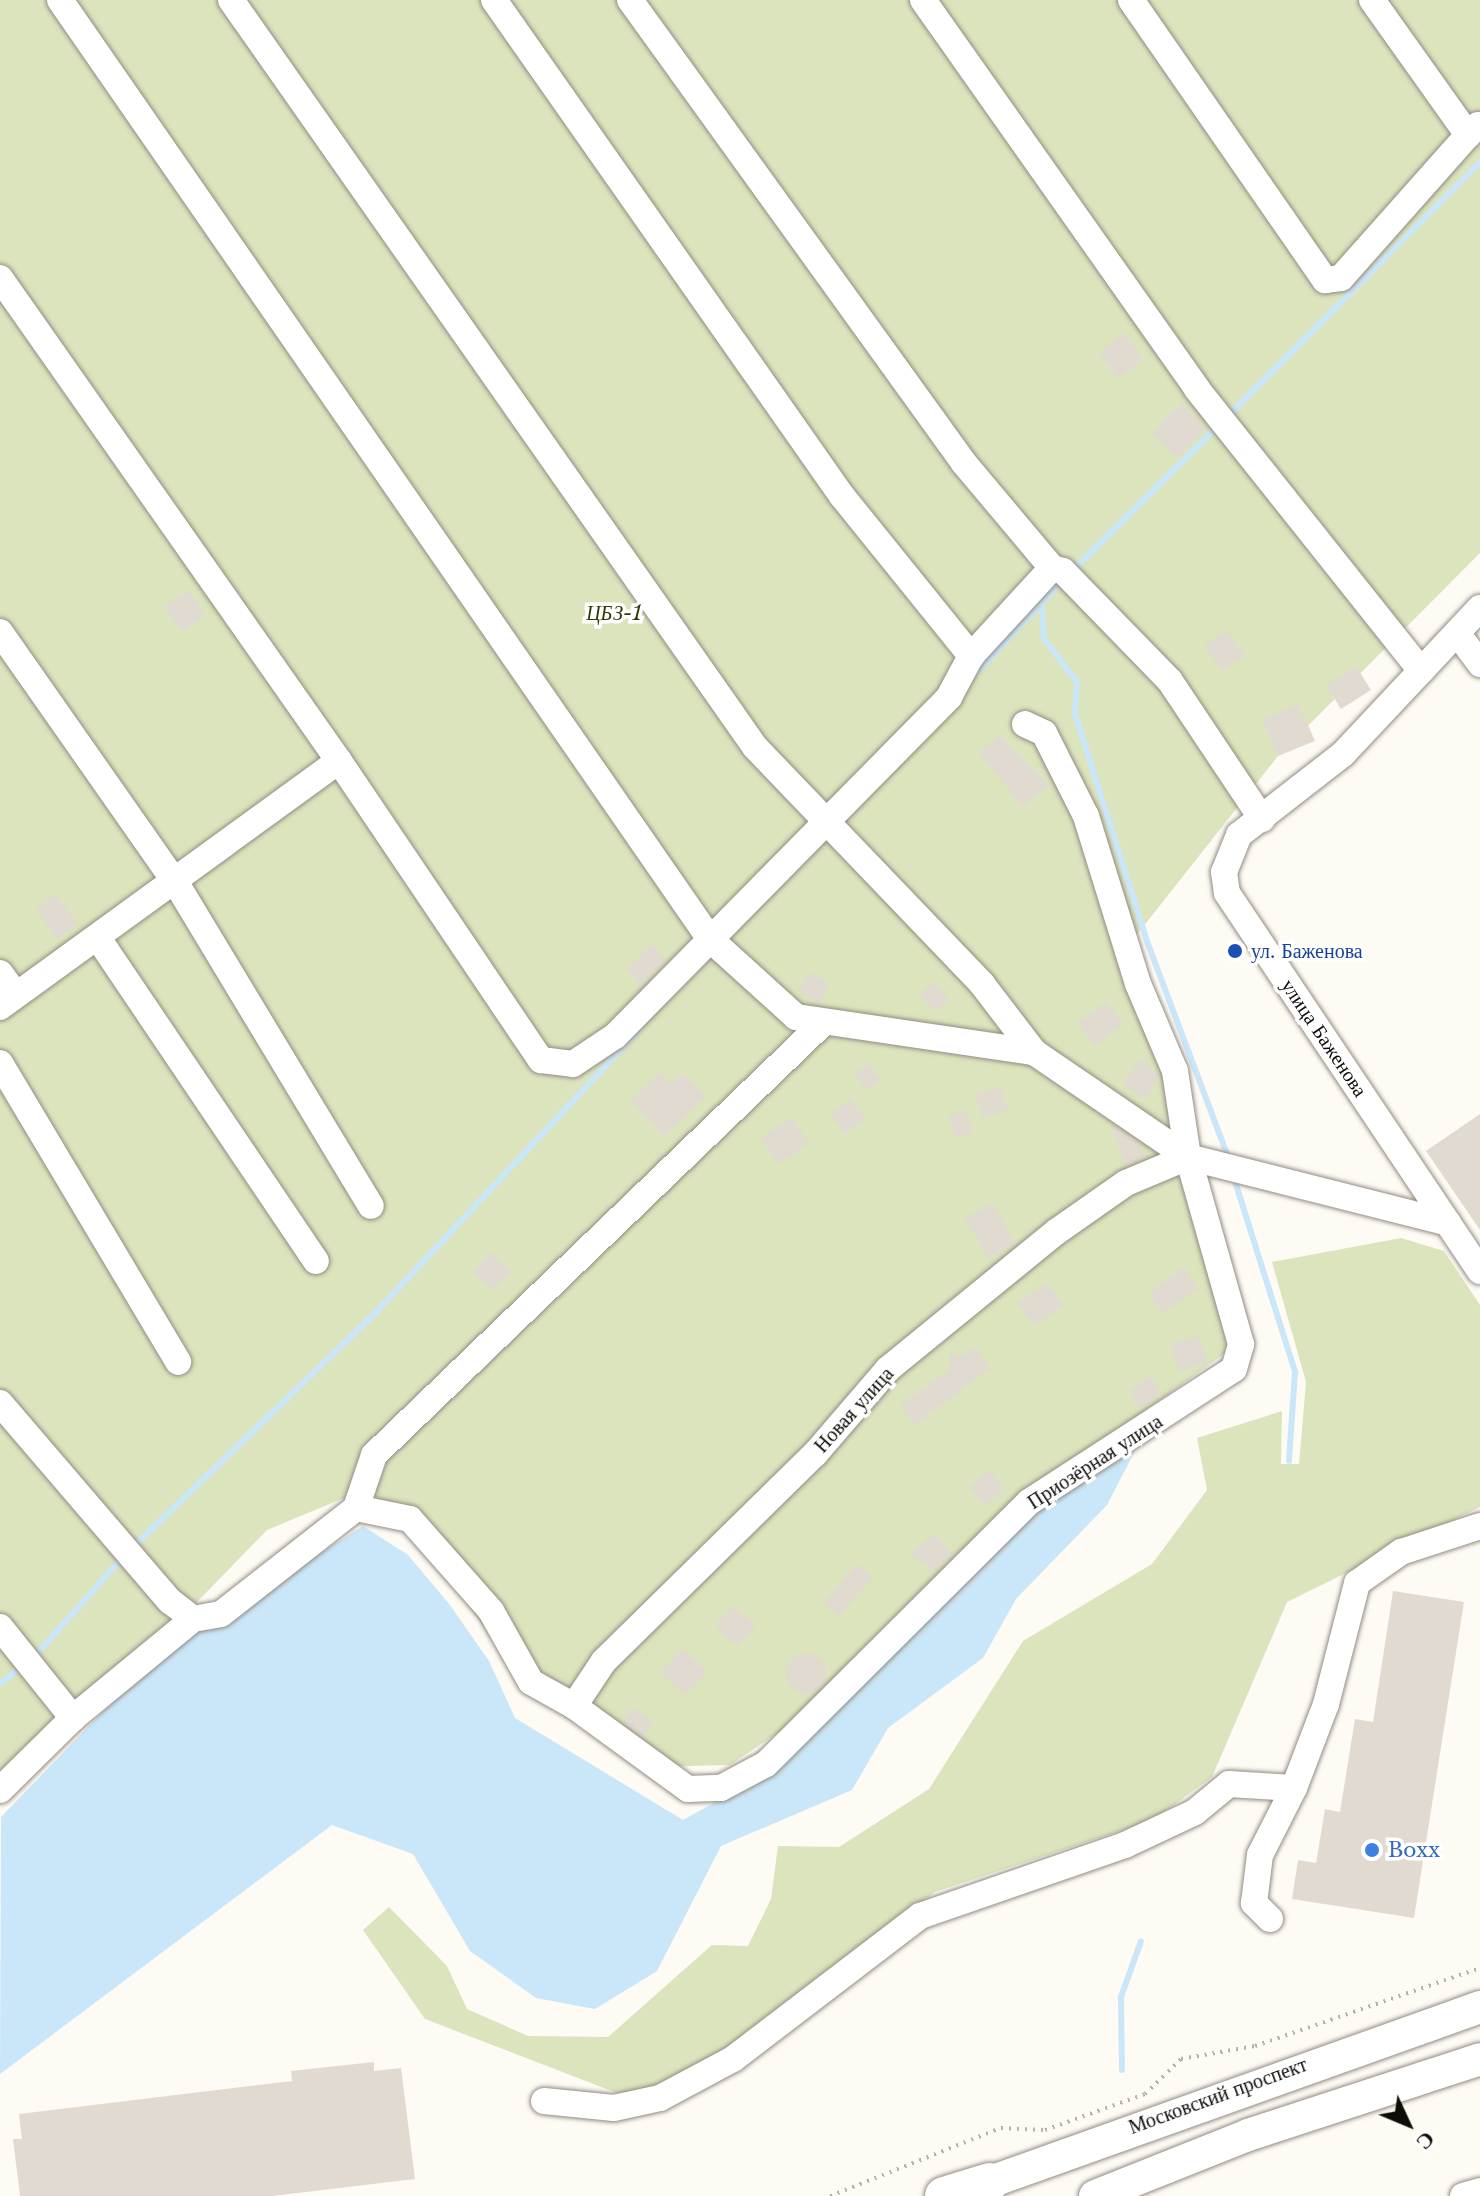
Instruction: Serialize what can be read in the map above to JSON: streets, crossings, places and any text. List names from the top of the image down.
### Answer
{
  "streets": {
    "main road": ["Московский проспект"],
    "street": ["улица Баженова", "Новая улица", "Приозёрная улица"]
  },
  "crossings": [
    ["Новая улица", "Приозёрная улица"]
  ],
  "parks": ["ЦБЗ-1"],
  "places": ["ул. Баженова", "Boxx"],
  "north": "bottom right"
}
